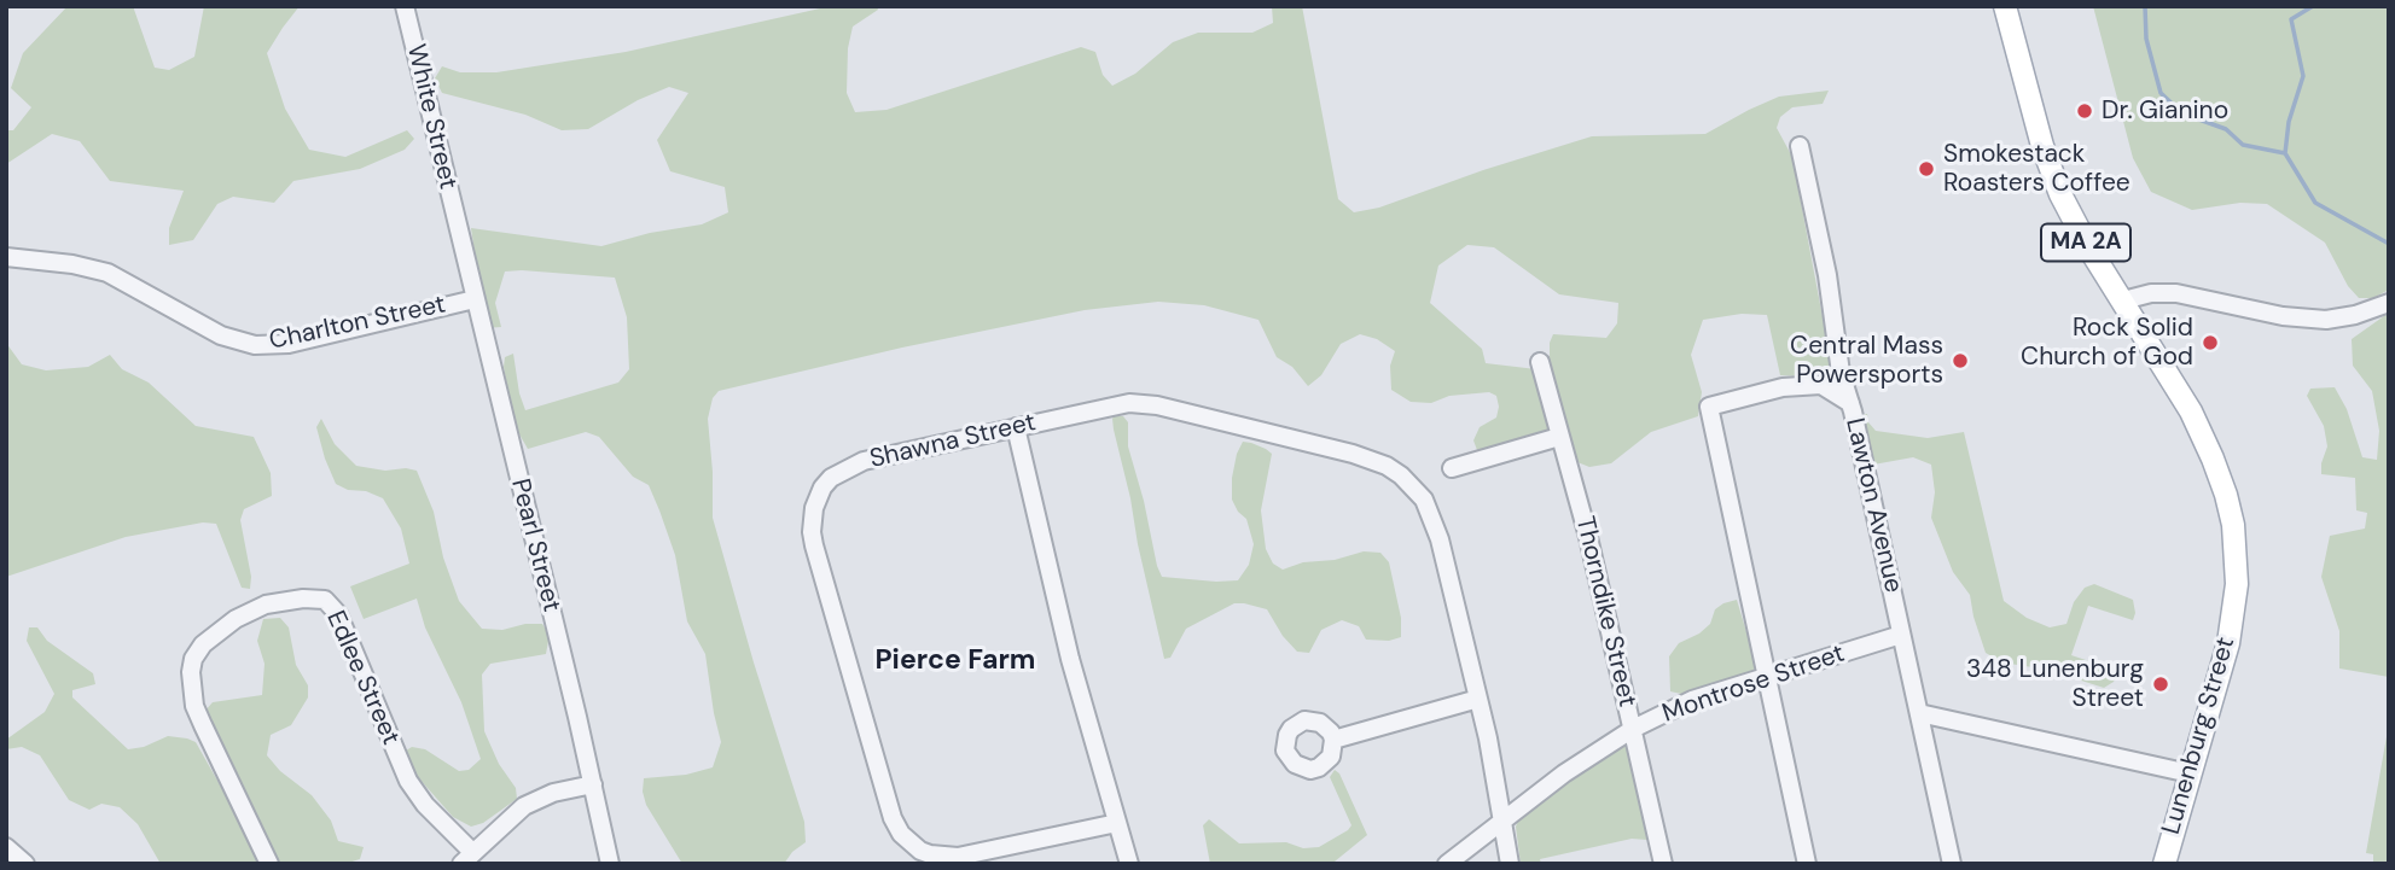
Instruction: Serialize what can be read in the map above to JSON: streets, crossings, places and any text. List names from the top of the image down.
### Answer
{
  "streets": {
    "main road": ["MA 2A", "Lunenburg Street"],
    "street": [
      "White Street",
      "Charlton Street",
      "Shawna Street",
      "Lawton Avenue",
      "Pearl Street",
      "Thorndike Street",
      "Edlee Street",
      "Montrose Street"
    ]
  },
  "crossings": [
    ["White Street", "Pearl Street"],
    ["MA 2A", "Lunenburg Street"],
    ["Charlton Street", "Pearl Street"],
    ["Lawton Avenue", "Montrose Street"],
    ["Thorndike Street", "Montrose Street"]
  ],
  "districts": ["Pierce Farm"],
  "places": [
    "Dr. Gianino",
    "Smokestack Roasters Coffee",
    "Rock Solid Church of God",
    "Central Mass Powersports",
    "348 Lunenburg Street"
  ]
}
